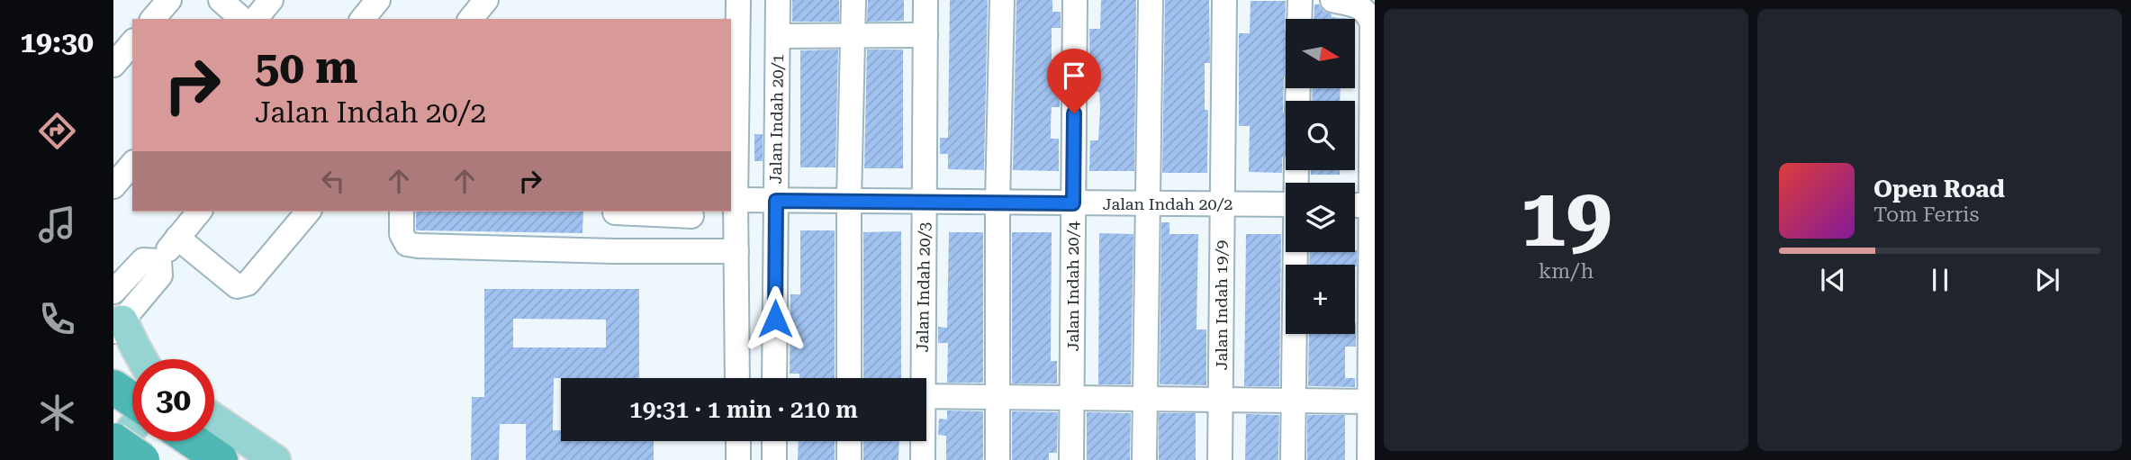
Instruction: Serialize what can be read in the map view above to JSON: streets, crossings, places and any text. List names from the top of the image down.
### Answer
{
  "streets": {
    "street": [
      "Jalan Indah 20/1",
      "Jalan Indah 20/2",
      "Jalan Indah 20/4",
      "Jalan Indah 20/3",
      "Jalan Indah 19/9"
    ]
  },
  "crossings": [
    ["Jalan Indah 20/1", "Jalan Indah 20/2"],
    ["Jalan Indah 20/2", "Jalan Indah 20/4"],
    ["Jalan Indah 20/2", "Jalan Indah 20/3"],
    ["Jalan Indah 20/2", "Jalan Indah 19/9"]
  ],
  "north": "right",
  "page": {
    "tabs": "19:30",
    "tile": ["19", "km/h"],
    "map_buttons": "+",
    "turn": ["50 m", "Jalan Indah 20/2"],
    "song": ["Open Road", "Tom Ferris"],
    "limit": "30",
    "trip": "19:31 · 1 min · 210 m"
  }
}
